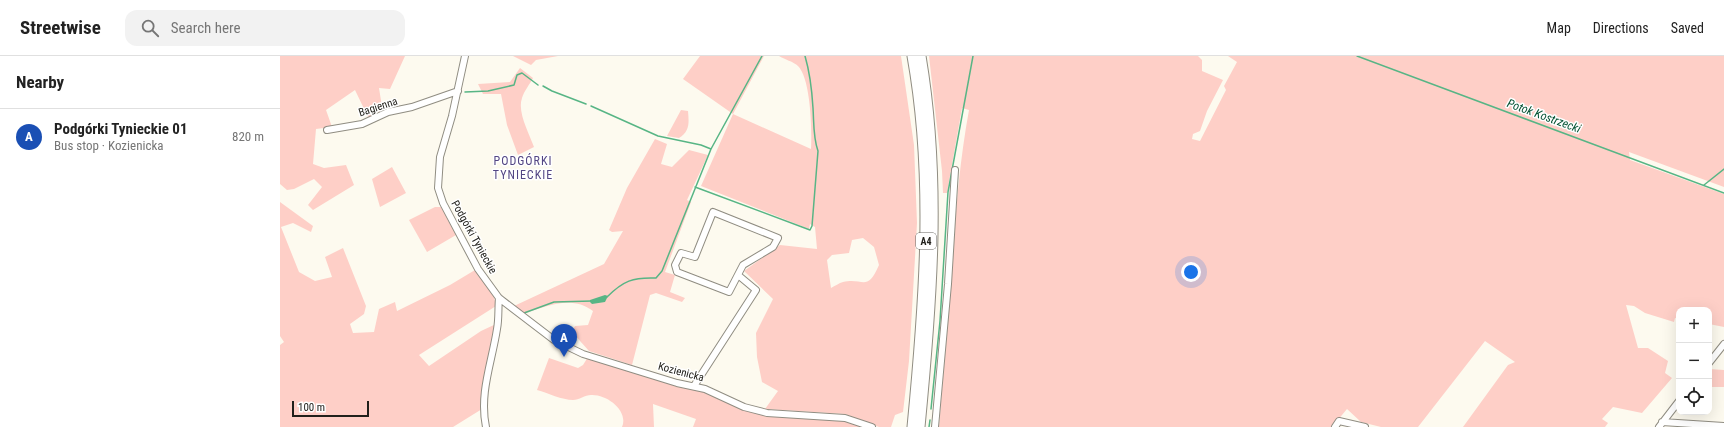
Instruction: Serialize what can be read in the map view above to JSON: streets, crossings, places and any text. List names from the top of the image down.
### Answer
{
  "streets": {
    "highway": ["A4"],
    "street": ["Bagienna", "Podgórki Tynieckie", "Kozienicka"]
  },
  "crossings": [
    ["Bagienna", "Podgórki Tynieckie"],
    ["Podgórki Tynieckie", "Kozienicka"]
  ],
  "districts": ["PODGÓRKI TYNIECKIE"],
  "water": ["Potok Kostrzecki"],
  "scale_bar": "100 m",
  "page": {
    "header": "Streetwise",
    "search": "Search here",
    "nav": ["Map", "Directions", "Saved"],
    "heading": "Nearby",
    "list": [
      {
        "mark": "A",
        "name": "Podgórki Tynieckie 01",
        "note": "Bus stop · Kozienicka",
        "value": "820 m"
      }
    ],
    "map_buttons": ["+", "−"],
    "pins": "A",
    "scale": "100 m"
  }
}
